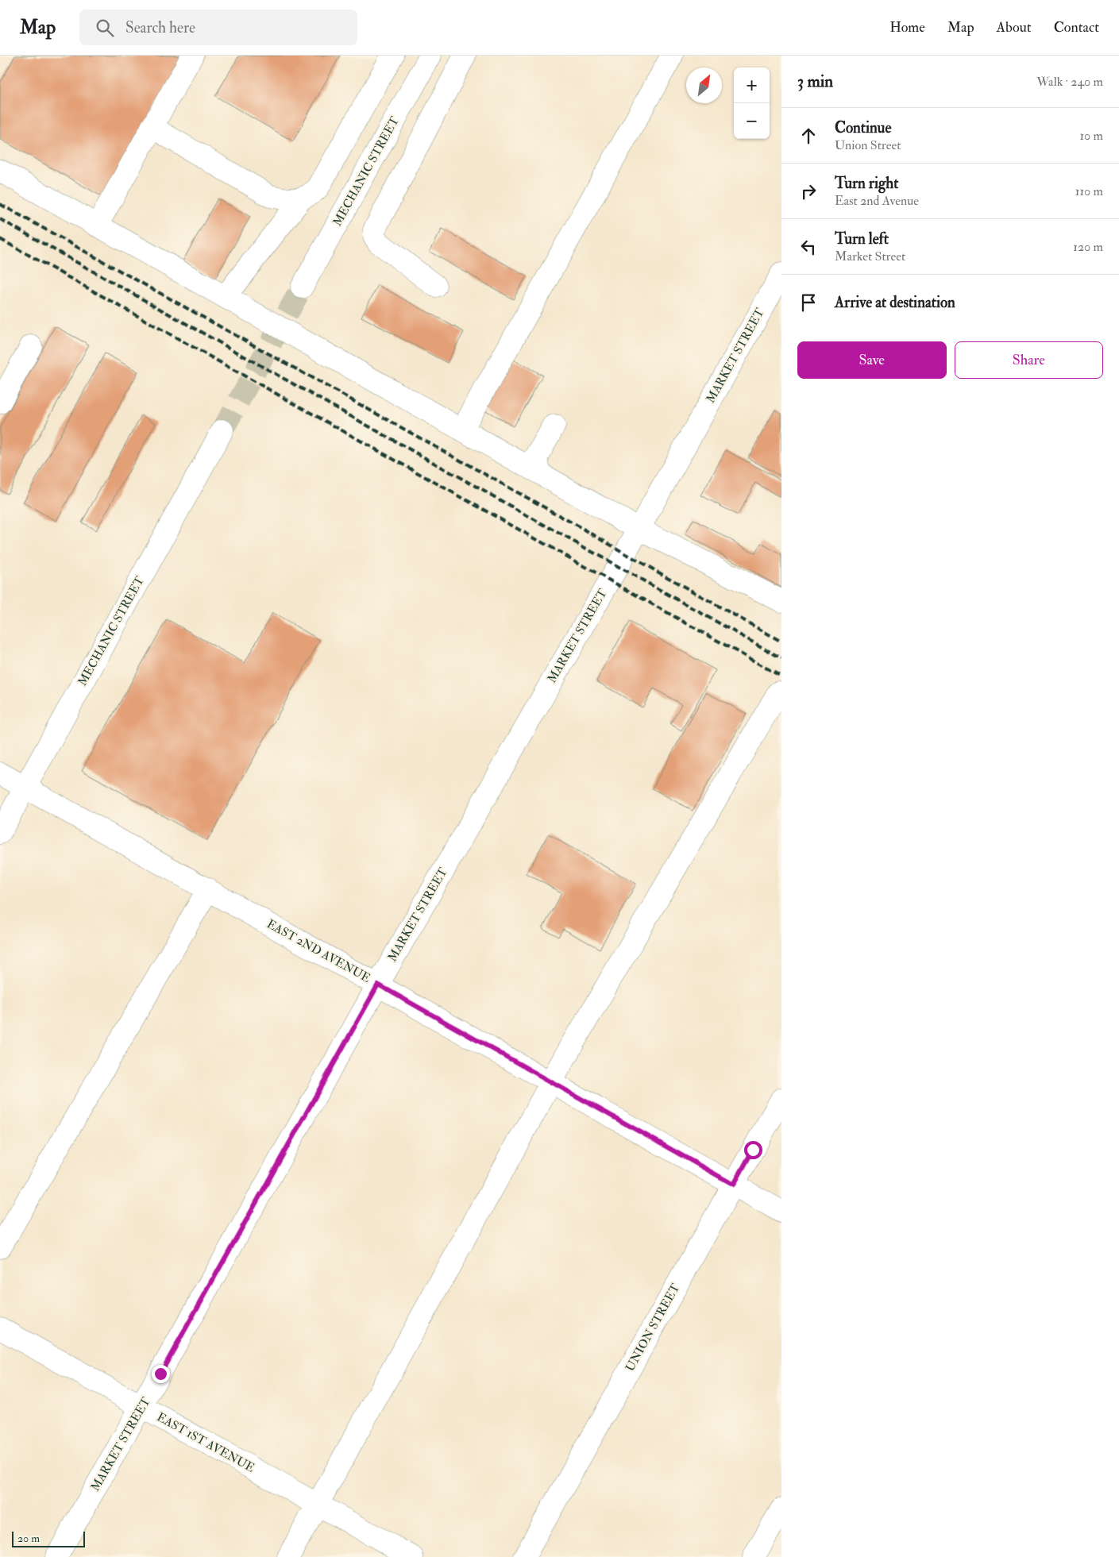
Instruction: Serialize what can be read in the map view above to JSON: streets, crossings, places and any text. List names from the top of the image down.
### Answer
{
  "streets": {
    "street": [
      "MECHANIC STREET",
      "MARKET STREET",
      "EAST 2ND AVENUE",
      "UNION STREET",
      "EAST 1ST AVENUE"
    ]
  },
  "crossings": [
    ["MECHANIC STREET", "EAST 2ND AVENUE"],
    ["MARKET STREET", "EAST 2ND AVENUE"],
    ["MARKET STREET", "EAST 1ST AVENUE"],
    ["EAST 2ND AVENUE", "UNION STREET"]
  ],
  "scale_bar": "20 m",
  "north": "top right",
  "page": {
    "header": "Map",
    "search": "Search here",
    "nav": [
      "Home",
      "Map",
      "About",
      "Contact"
    ],
    "heading": ["3 min", "Walk · 240 m"],
    "map_buttons": ["+", "−"],
    "list": [
      ["Continue", "Union Street", "10 m"],
      ["Turn right", "East 2nd Avenue", "110 m"],
      ["Turn left", "Market Street", "120 m"],
      "Arrive at destination"
    ],
    "buttons": ["Save", "Share"],
    "scale": "20 m"
  }
}
